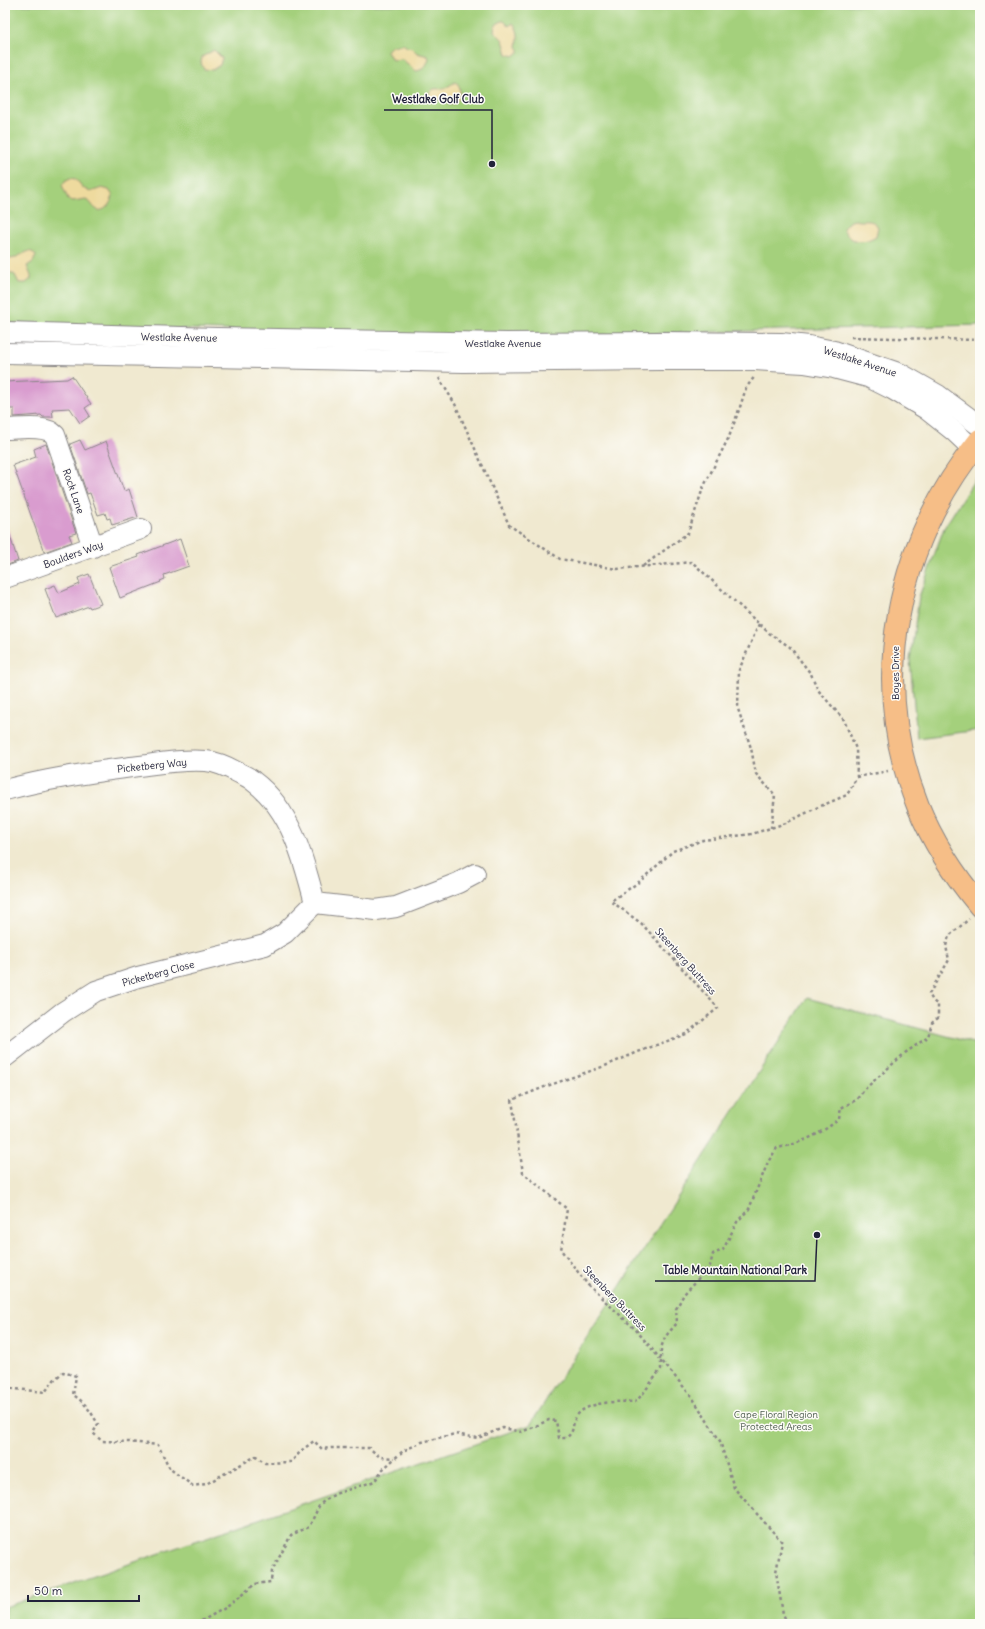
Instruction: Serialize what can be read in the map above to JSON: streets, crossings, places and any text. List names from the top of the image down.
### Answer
{
  "streets": {
    "main road": ["Boyes Drive"],
    "street": [
      "Westlake Avenue",
      "Rock Lane",
      "Boulders Way",
      "Picketberg Way",
      "Picketberg Close"
    ],
    "path": ["Steenberg Buttress"]
  },
  "crossings": [
    ["Westlake Avenue", "Boyes Drive"],
    ["Rock Lane", "Boulders Way"],
    ["Picketberg Way", "Picketberg Close"]
  ],
  "parks": ["Cape Floral Region Protected Areas"],
  "places": ["Westlake Golf Club", "Table Mountain National Park"],
  "scale_bar": "50 m"
}
